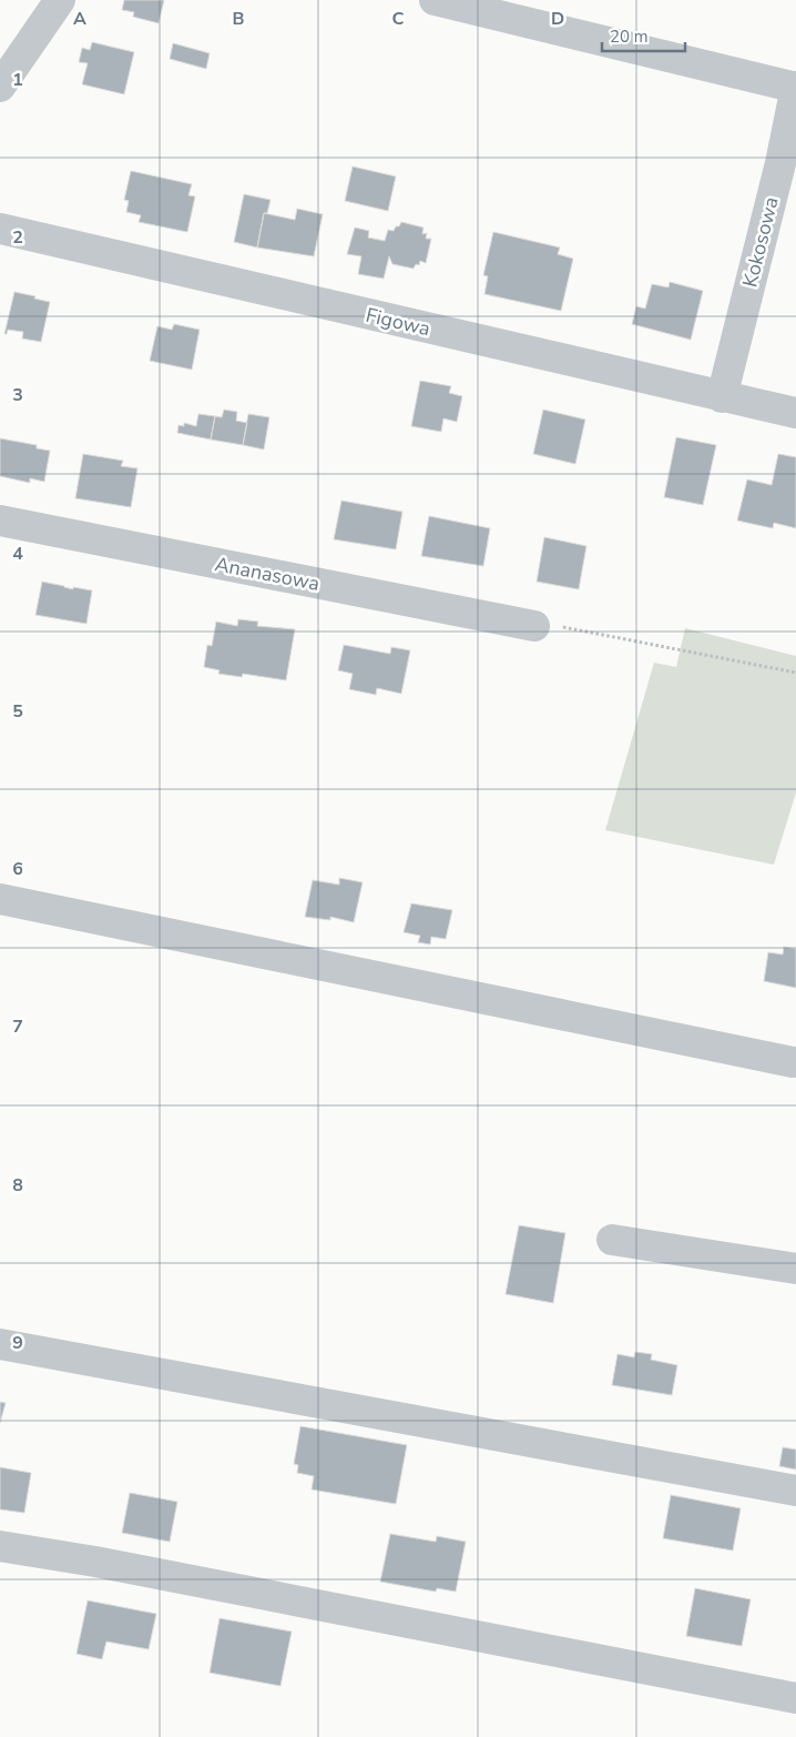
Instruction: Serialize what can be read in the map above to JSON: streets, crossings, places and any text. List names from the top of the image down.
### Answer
{
  "streets": {
    "street": ["Kokosowa", "Figowa", "Ananasowa"]
  },
  "crossings": [
    ["Kokosowa", "Figowa"]
  ],
  "scale_bar": "20 m",
  "grid": {
    "columns": [
      "A",
      "B",
      "C",
      "D"
    ],
    "rows": [
      "1",
      "2",
      "3",
      "4",
      "5",
      "6",
      "7",
      "8",
      "9"
    ]
  }
}
